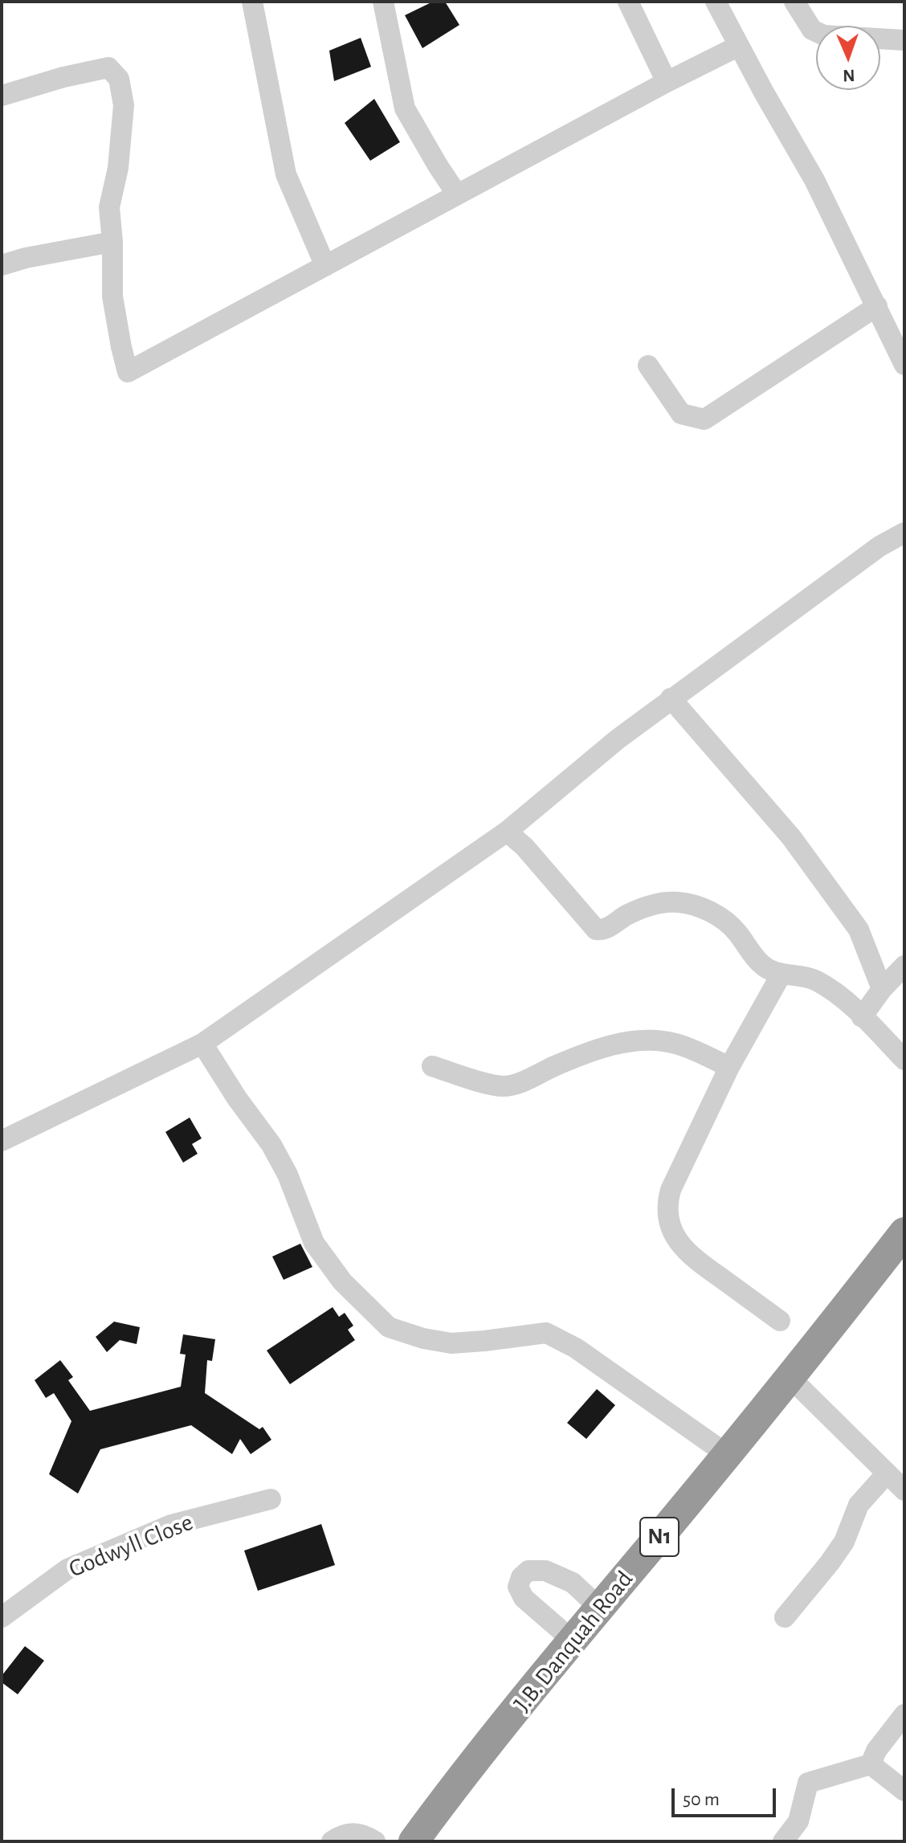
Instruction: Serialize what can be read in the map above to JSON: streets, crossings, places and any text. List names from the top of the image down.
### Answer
{
  "streets": {
    "highway": ["N1", "J.B. Danquah Road"],
    "street": ["Godwyll Close"]
  },
  "scale_bar": "50 m",
  "north": "bottom"
}
